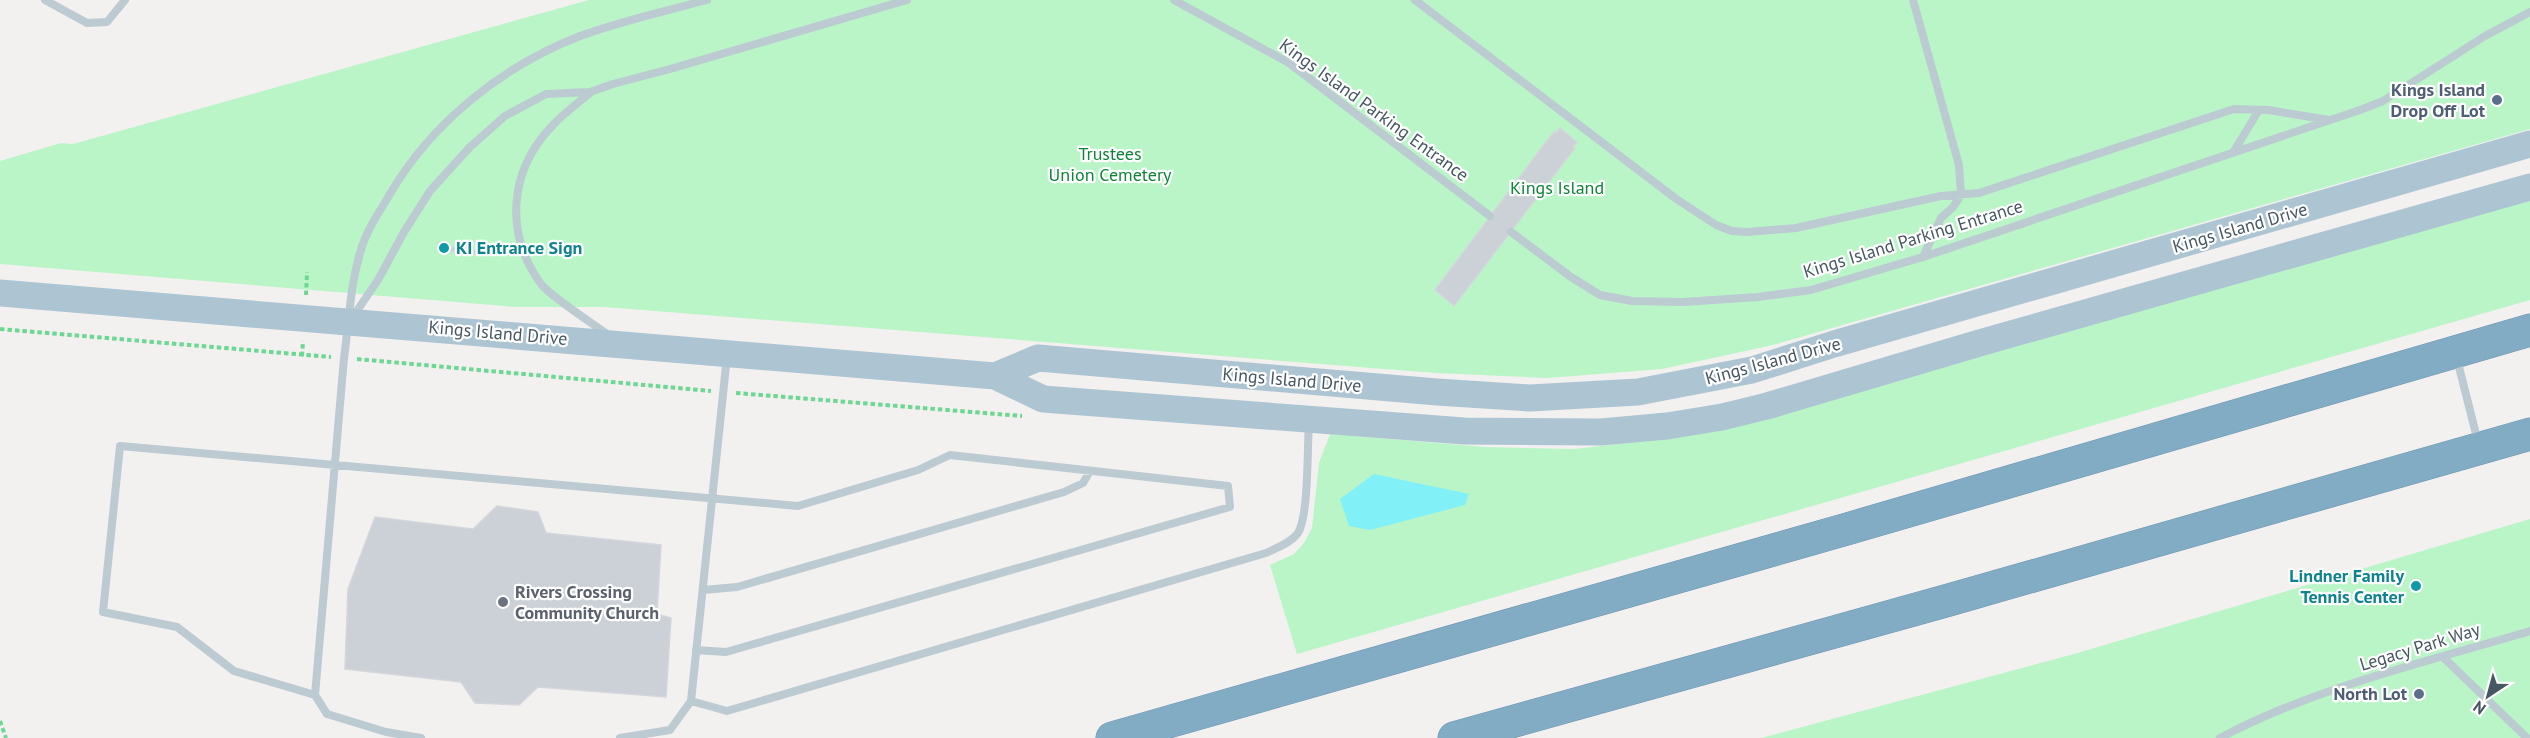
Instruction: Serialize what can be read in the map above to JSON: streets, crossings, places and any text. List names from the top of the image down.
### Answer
{
  "streets": {
    "main road": ["Kings Island Drive"],
    "lane": ["Kings Island Parking Entrance", "Legacy Park Way"]
  },
  "parks": ["Trustees Union Cemetery", "Kings Island"],
  "places": [
    "Kings Island Drop Off Lot",
    "KI Entrance Sign",
    "Lindner Family Tennis Center",
    "Rivers Crossing Community Church",
    "North Lot"
  ],
  "north": "bottom left"
}
